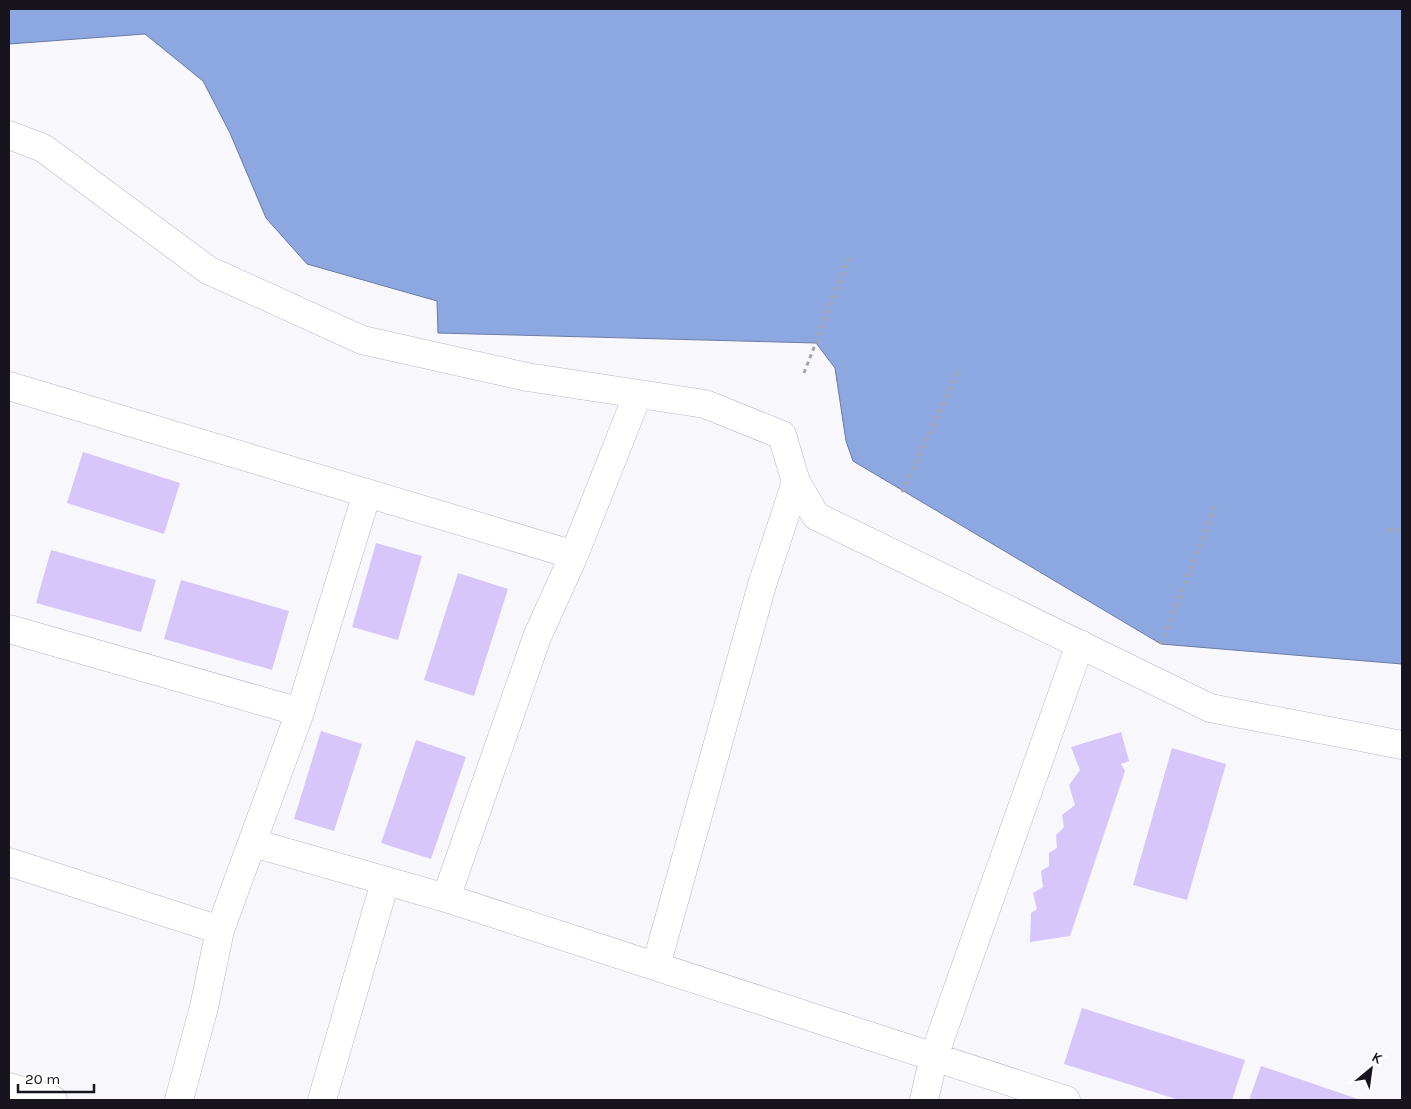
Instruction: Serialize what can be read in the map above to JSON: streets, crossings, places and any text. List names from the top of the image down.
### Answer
{
  "scale_bar": "20 m",
  "north": "top right"
}
